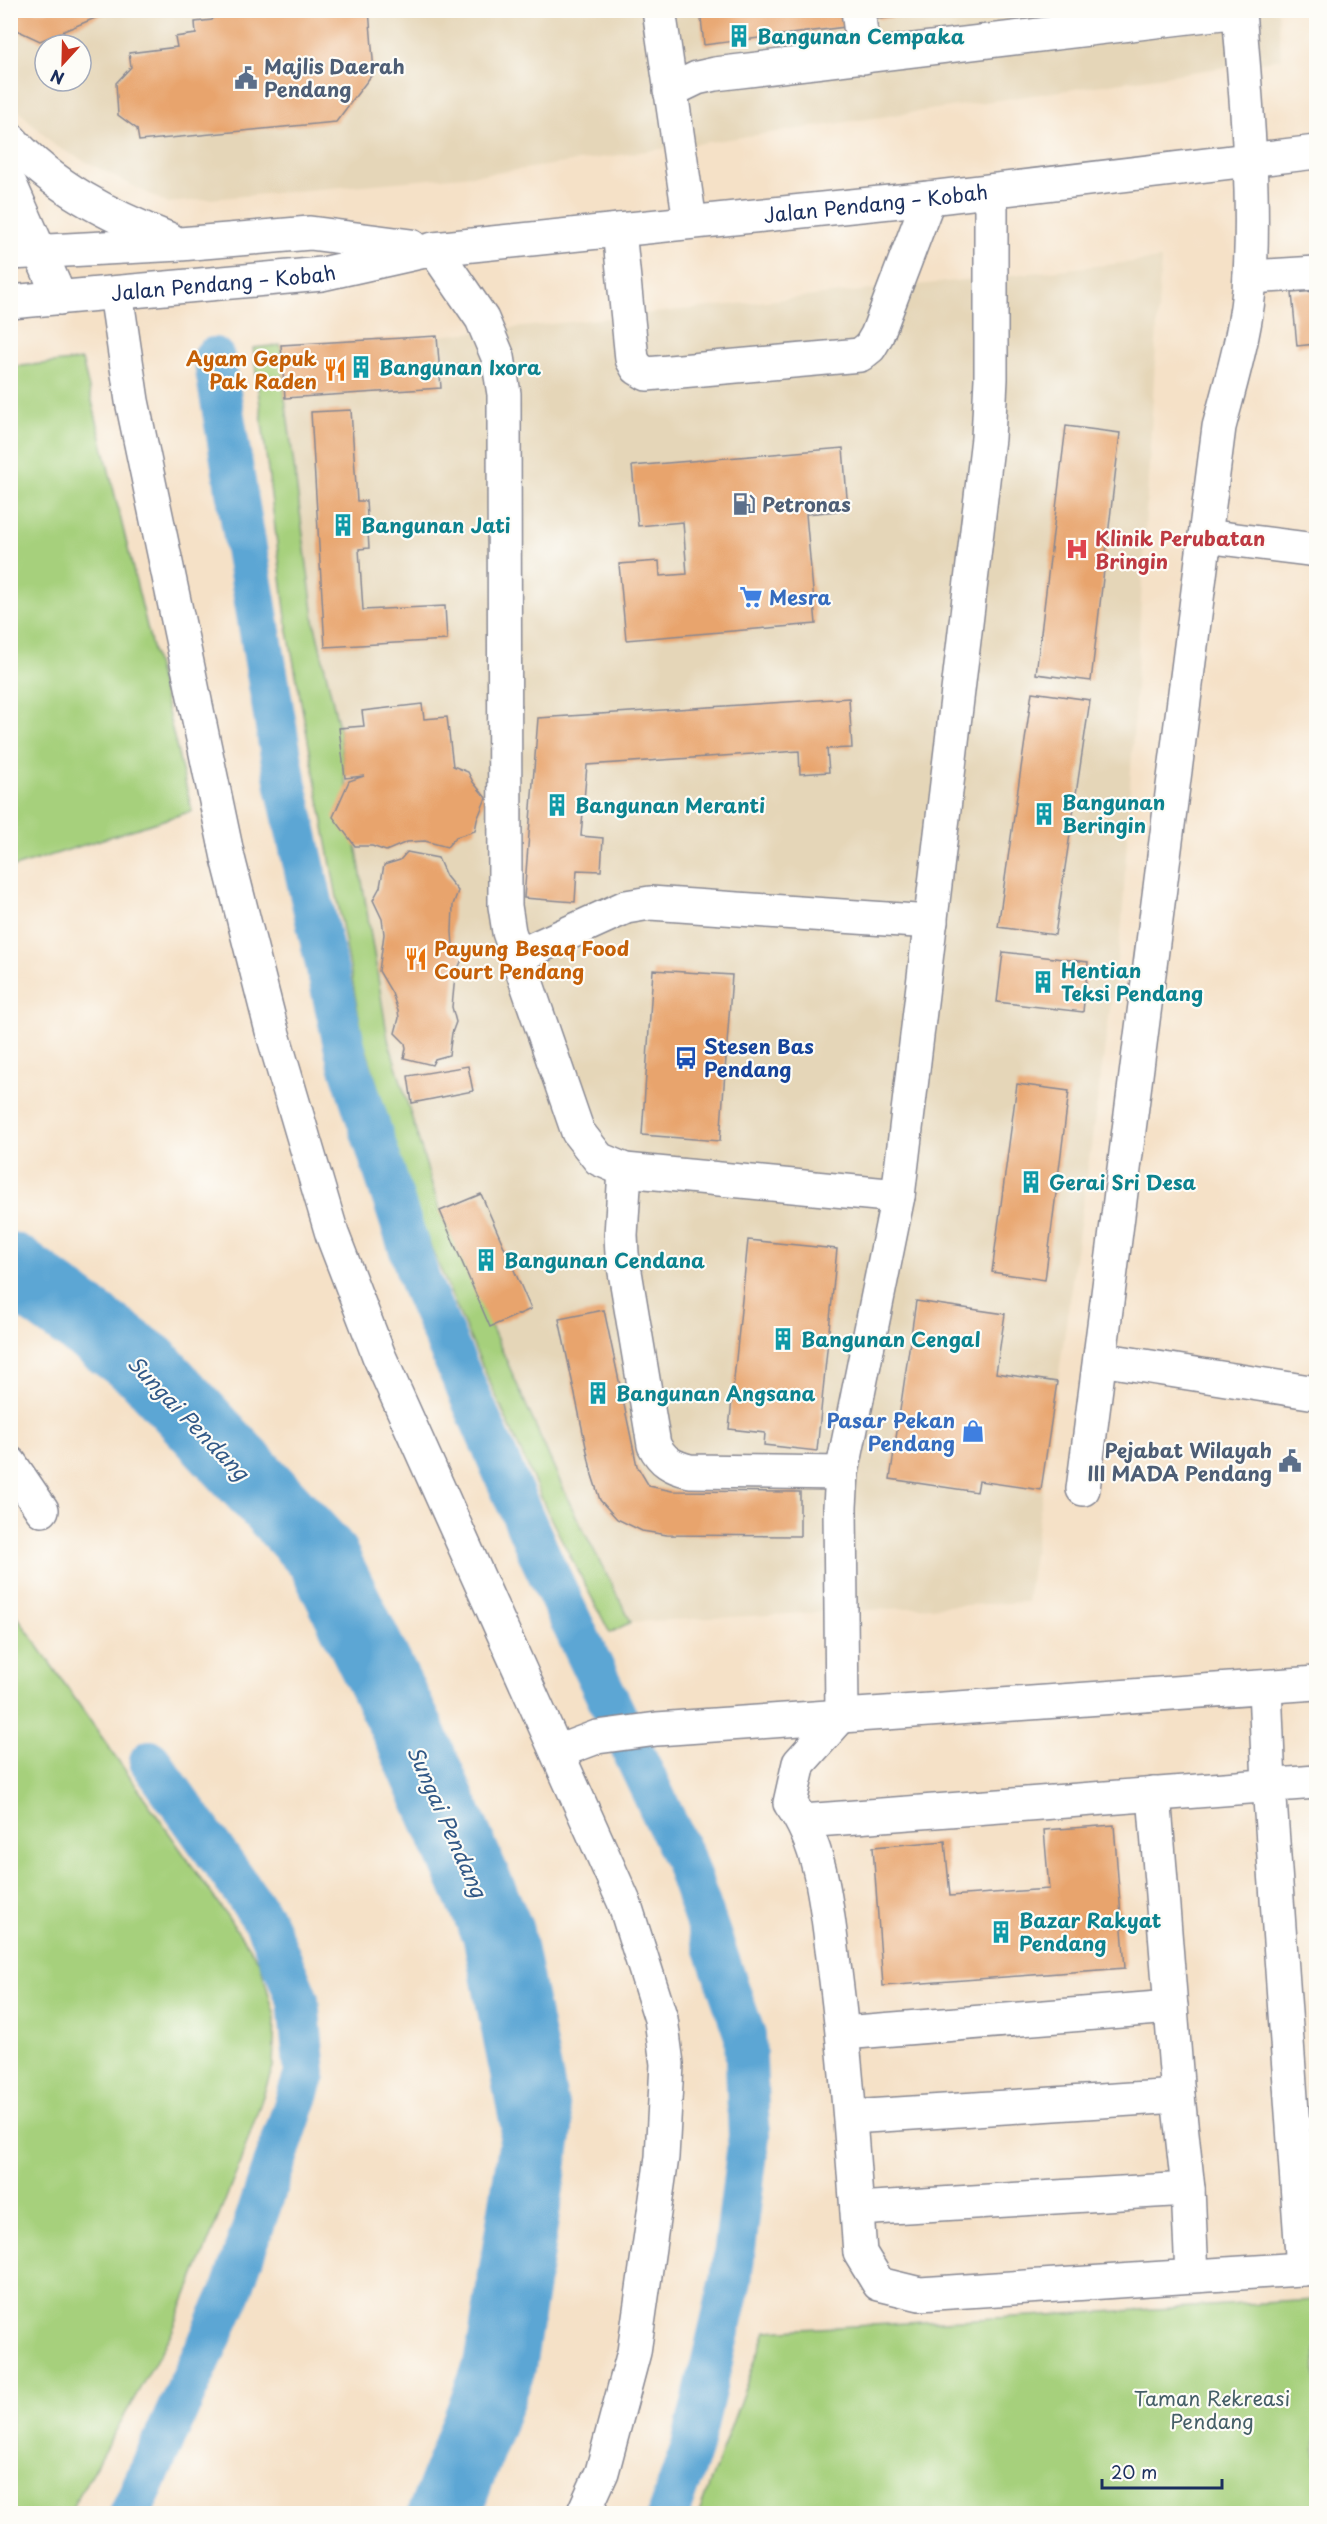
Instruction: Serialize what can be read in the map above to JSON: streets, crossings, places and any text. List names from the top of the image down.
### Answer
{
  "streets": {
    "street": ["Jalan Pendang – Kobah"]
  },
  "water": ["Sungai Pendang"],
  "parks": ["Taman Rekreasi Pendang"],
  "places": {
    "building": [
      "Bangunan Cempaka",
      "Bangunan Ixora",
      "Bangunan Jati",
      "Bangunan Meranti",
      "Bangunan Beringin",
      "Hentian Teksi Pendang",
      "Gerai Sri Desa",
      "Bangunan Cendana",
      "Bangunan Cengal",
      "Bangunan Angsana",
      "Bazar Rakyat Pendang"
    ],
    "public building": ["Majlis Daerah Pendang", "Pejabat Wilayah III MADA Pendang"],
    "restaurant": ["Ayam Gepuk Pak Raden", "Payung Besaq Food Court Pendang"],
    "fuel station": ["Petronas"],
    "hospital": ["Klinik Perubatan Bringin"],
    "supermarket": ["Mesra"],
    "bus stop": ["Stesen Bas Pendang"],
    "shop": ["Pasar Pekan Pendang"]
  },
  "scale_bar": "20 m",
  "north": "bottom"
}
